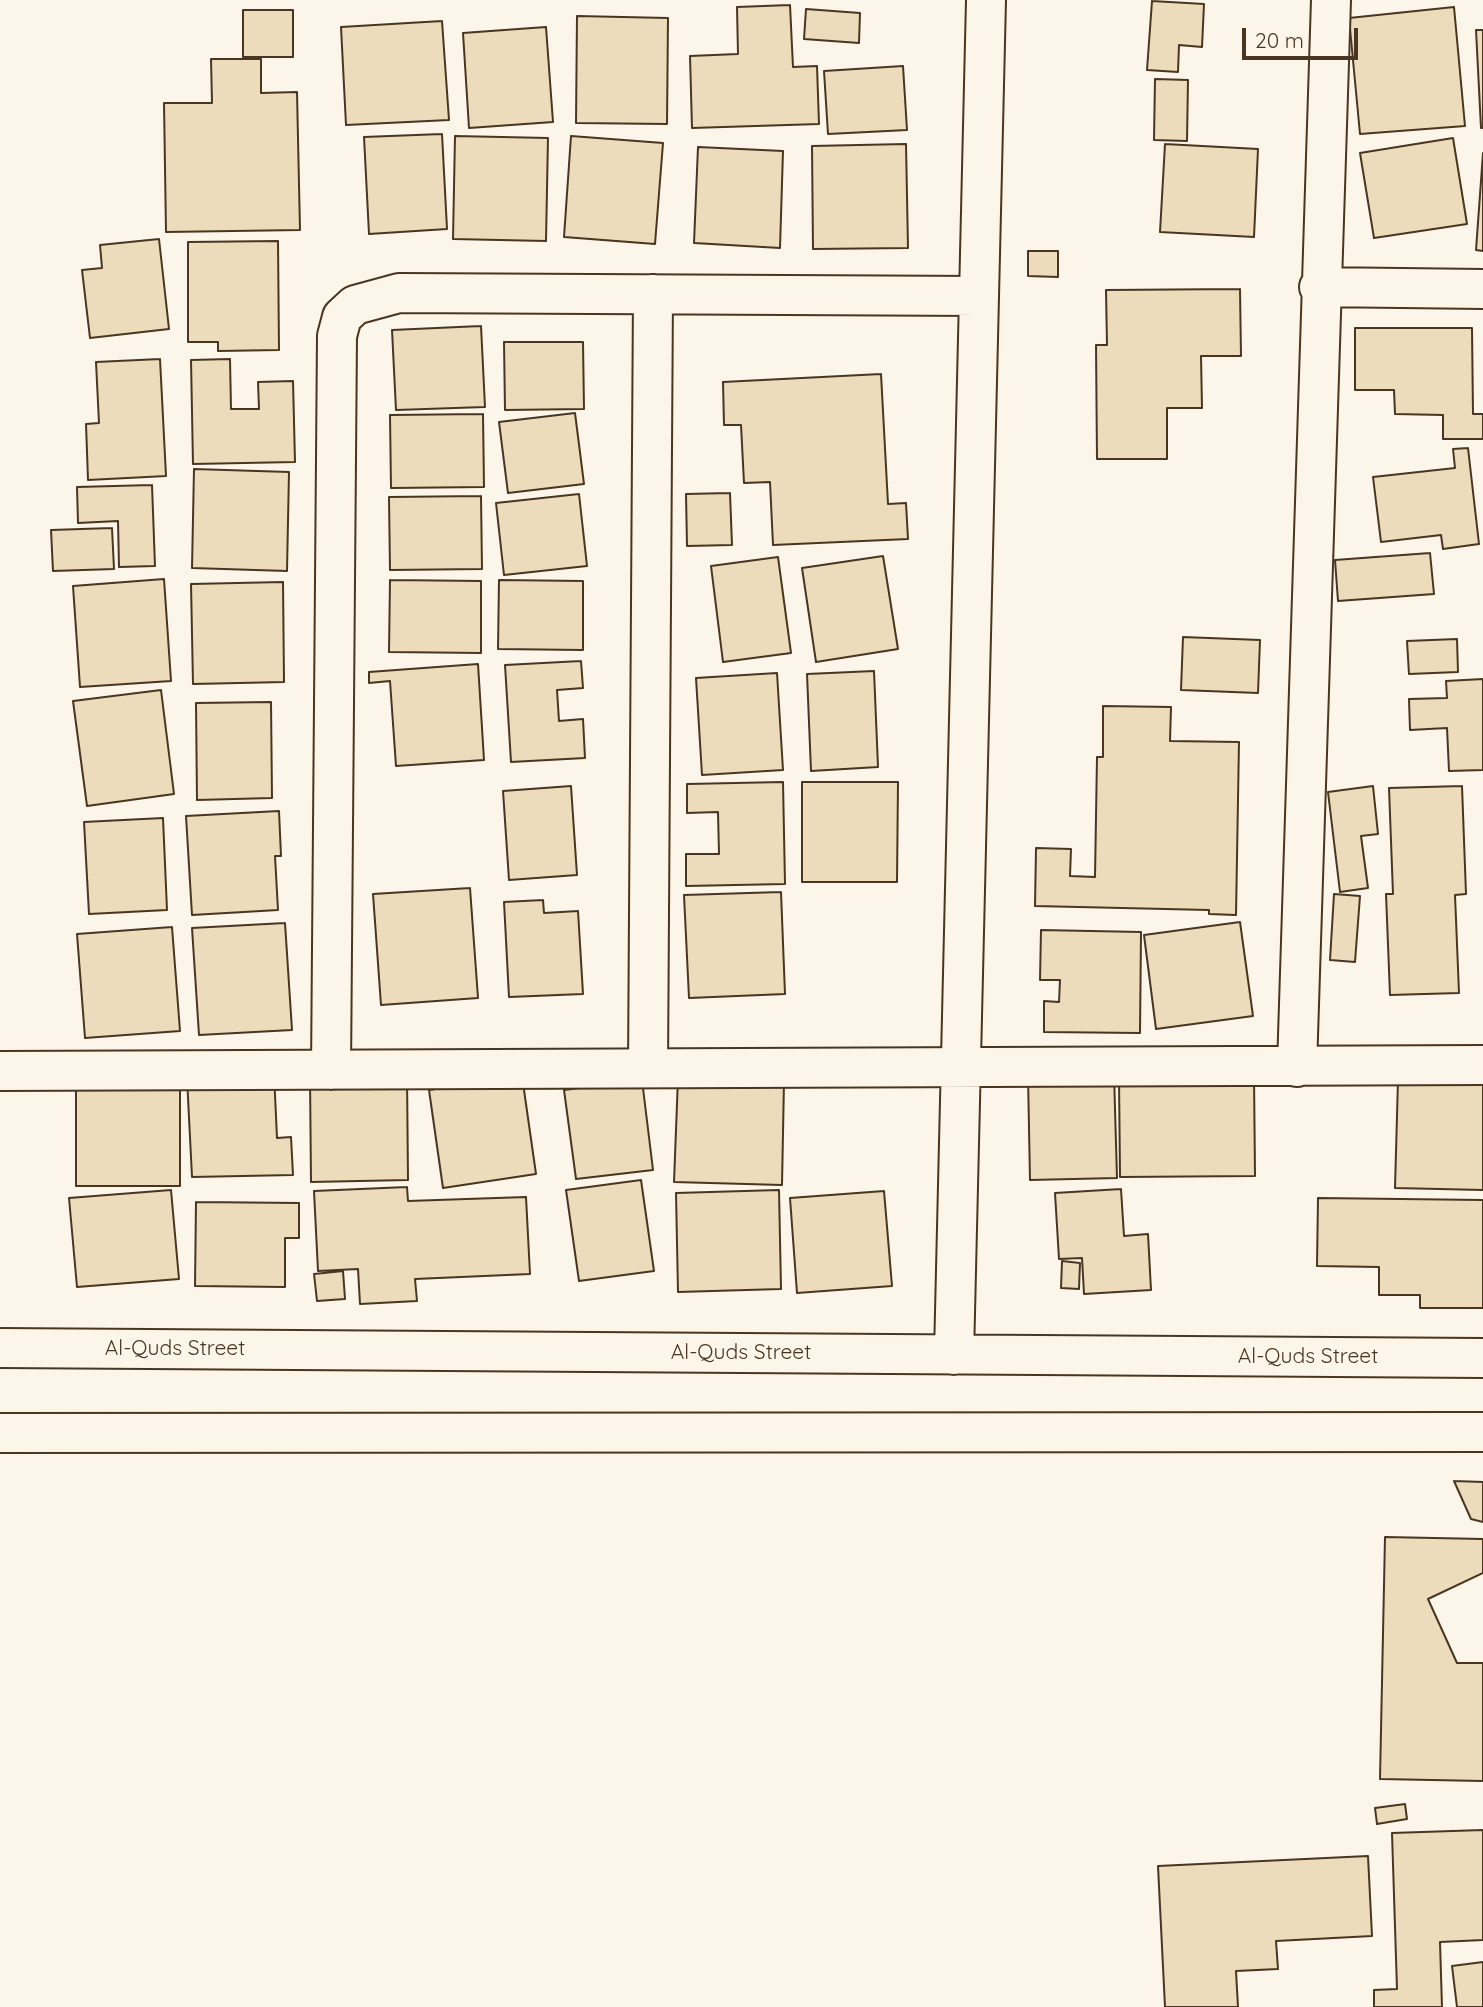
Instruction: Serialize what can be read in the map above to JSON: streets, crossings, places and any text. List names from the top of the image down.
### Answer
{
  "streets": {
    "street": ["Al-Quds Street"]
  },
  "scale_bar": "20 m"
}
